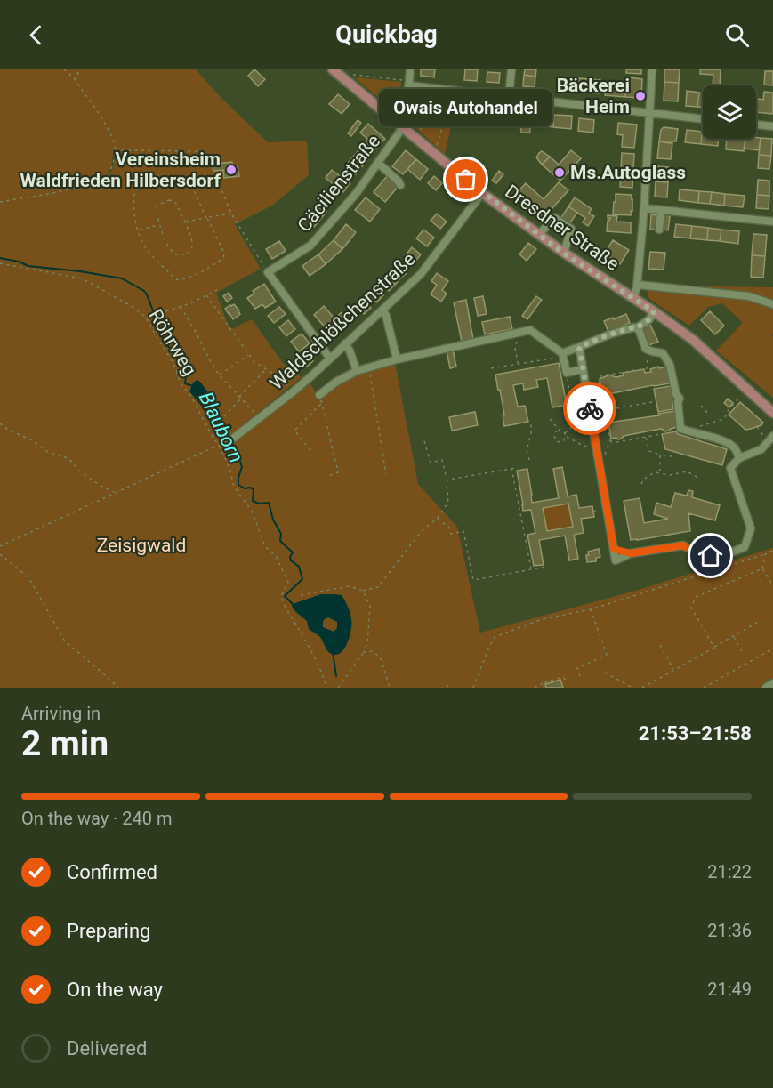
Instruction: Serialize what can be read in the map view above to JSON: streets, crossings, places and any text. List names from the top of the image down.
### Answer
{
  "streets": {
    "main road": ["Dresdner Straße"],
    "street": ["Cäcilienstraße", "Waldschlößchenstraße"],
    "path": ["Röhrweg"]
  },
  "crossings": [
    ["Cäcilienstraße", "Dresdner Straße"],
    ["Dresdner Straße", "Waldschlößchenstraße"]
  ],
  "water": ["Blauborn"],
  "parks": ["Zeisigwald"],
  "places": [
    "Bäckerei Heim",
    "Vereinsheim Waldfrieden Hilbersdorf",
    "Ms.Autoglass",
    "Owais Autohandel"
  ],
  "page": {
    "header": "Quickbag",
    "bubble": "Owais Autohandel",
    "heading": ["2 min", "Arriving in", "21:53–21:58"],
    "bar": "On the way · 240 m",
    "list": [
      ["Confirmed", "21:22"],
      ["Preparing", "21:36"],
      ["On the way", "21:49"],
      "Delivered"
    ]
  }
}
